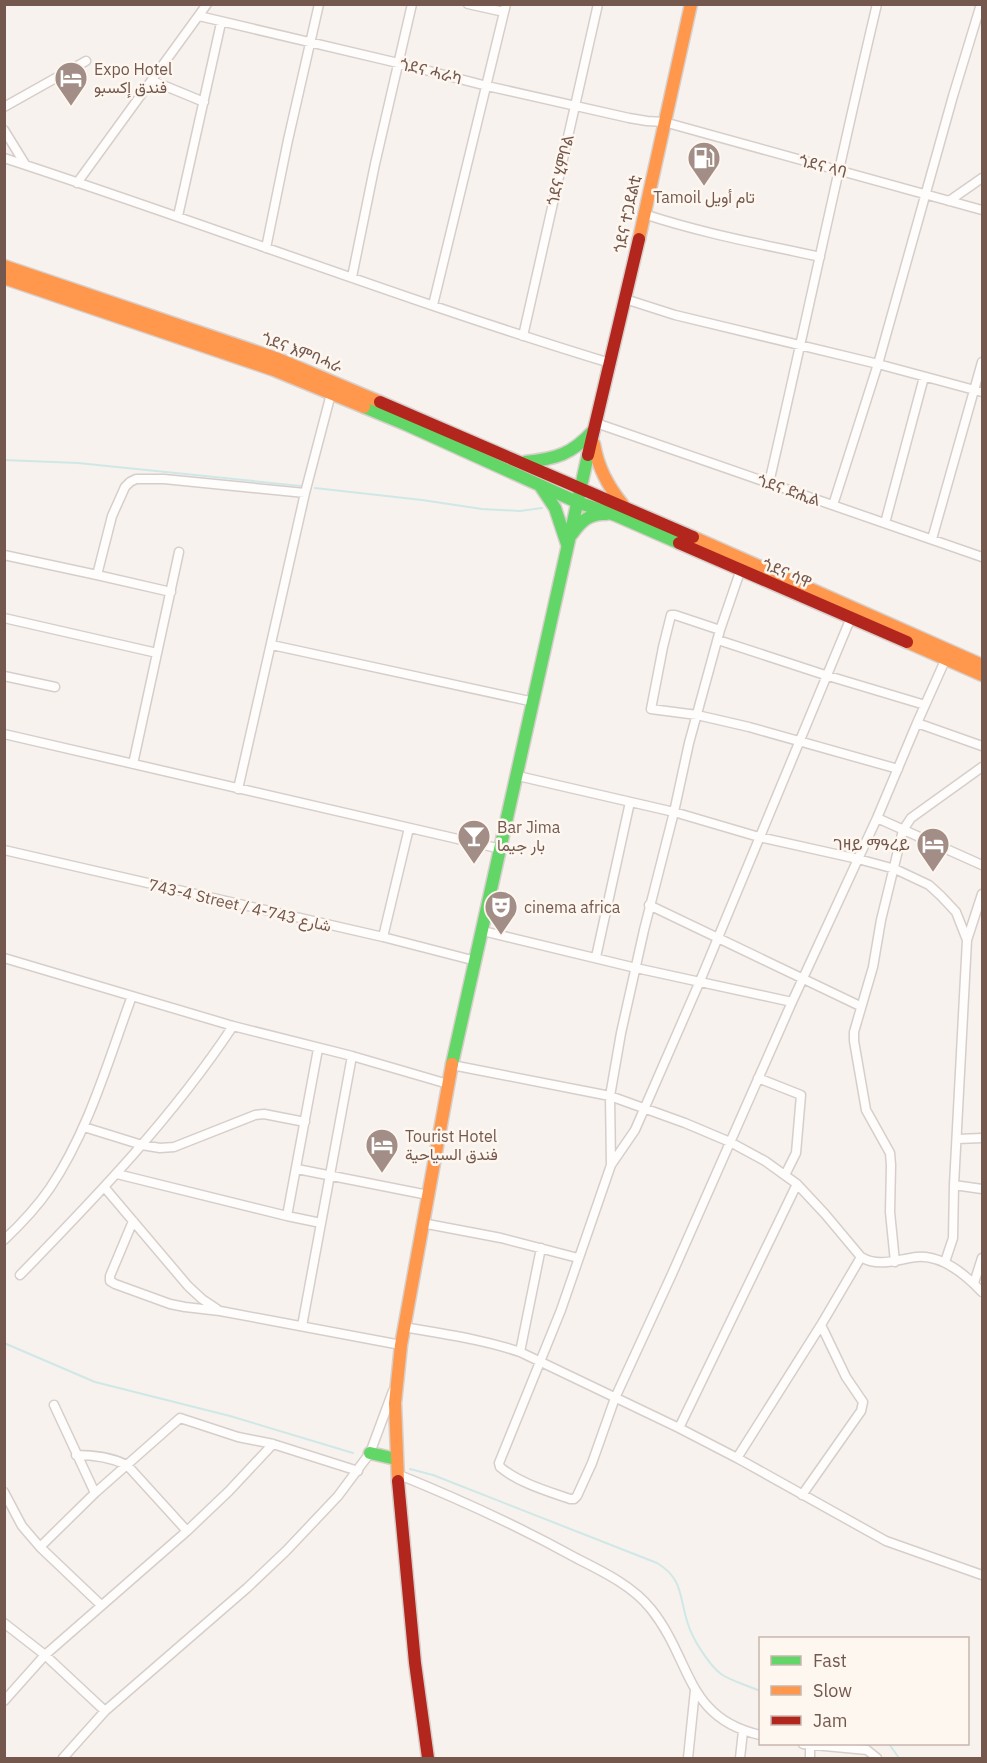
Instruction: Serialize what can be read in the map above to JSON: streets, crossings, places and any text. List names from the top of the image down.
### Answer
{
  "streets": {
    "main road": ["ጎደና ተጋደልቲ", "ጎደና እምባሓራ", "ጎደና ሳዋ"],
    "street": [
      "ጎደና ሓራካ",
      "ጎደና ላባ",
      "ጎደና ሂምቦል",
      "ጎደና ድሒል",
      "743-4 Street / شارع 743-4"
    ]
  },
  "crossings": [
    ["ጎደና ሓራካ", "ጎደና ላባ"],
    ["ጎደና ሓራካ", "ጎደና ሂምቦል"],
    ["ጎደና ሓራካ", "ጎደና ተጋደልቲ"],
    ["ጎደና ላባ", "ጎደና ተጋደልቲ"],
    ["ጎደና ተጋደልቲ", "ጎደና እምባሓራ"],
    ["ጎደና ተጋደልቲ", "ጎደና ድሒል"],
    ["ጎደና ተጋደልቲ", "ጎደና ሳዋ"],
    ["ጎደና ተጋደልቲ", "743-4 Street / شارع 743-4"],
    ["ጎደና እምባሓራ", "ጎደና ሳዋ"]
  ],
  "places": {
    "hotel": ["Expo Hotel فندق إكسبو", "ገዛይ ማዓረይ", "Tourist Hotel فندق السياحية"],
    "fuel station": ["Tamoil تام أويل"],
    "bar": ["Bar Jima بار جيما"],
    "theatre": ["cinema africa"]
  },
  "legend": ["Fast", "Slow", "Jam"]
}
